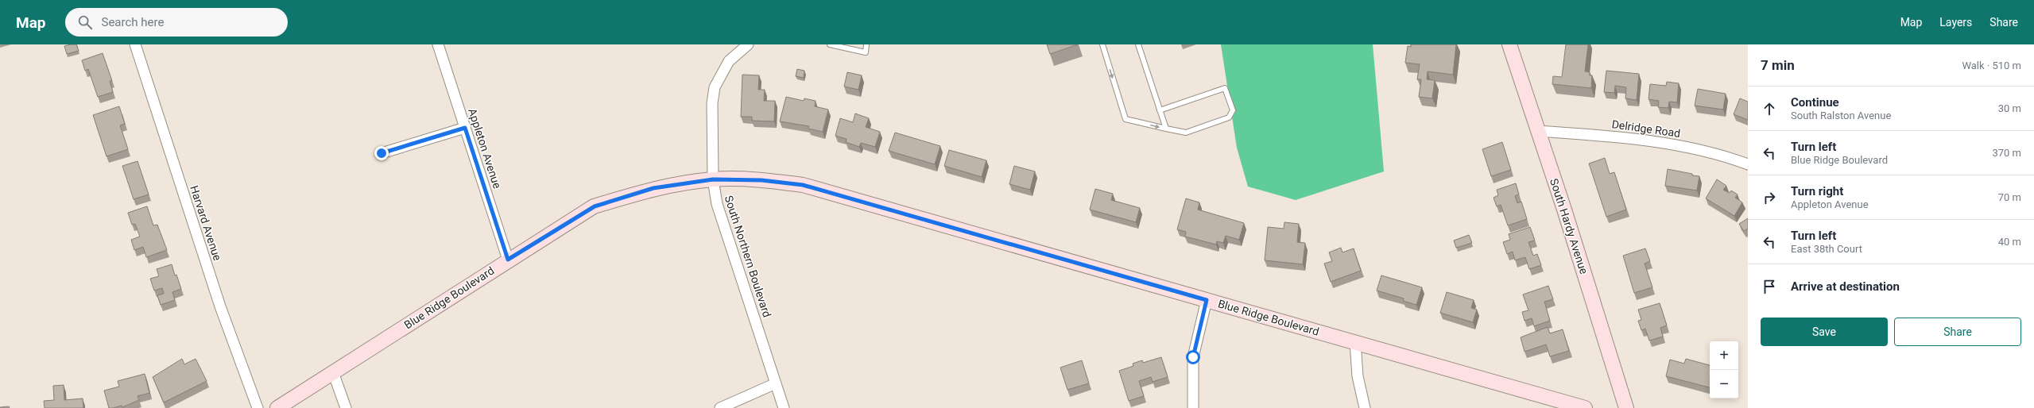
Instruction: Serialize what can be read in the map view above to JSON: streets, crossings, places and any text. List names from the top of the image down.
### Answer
{
  "streets": {
    "street": [
      "Delridge Road",
      "Appleton Avenue",
      "Harvard Avenue",
      "South Hardy Avenue",
      "South Northern Boulevard",
      "Blue Ridge Boulevard"
    ]
  },
  "crossings": [
    ["Delridge Road", "South Hardy Avenue"],
    ["Appleton Avenue", "Blue Ridge Boulevard"],
    ["South Northern Boulevard", "Blue Ridge Boulevard"]
  ],
  "page": {
    "header": "Map",
    "search": "Search here",
    "nav": ["Map", "Layers", "Share"],
    "heading": ["7 min", "Walk · 510 m"],
    "list": [
      ["Continue", "South Ralston Avenue", "30 m"],
      ["Turn left", "Blue Ridge Boulevard", "370 m"],
      ["Turn right", "Appleton Avenue", "70 m"],
      ["Turn left", "East 38th Court", "40 m"],
      "Arrive at destination"
    ],
    "buttons": ["Save", "Share"],
    "map_buttons": ["+", "−"]
  }
}
